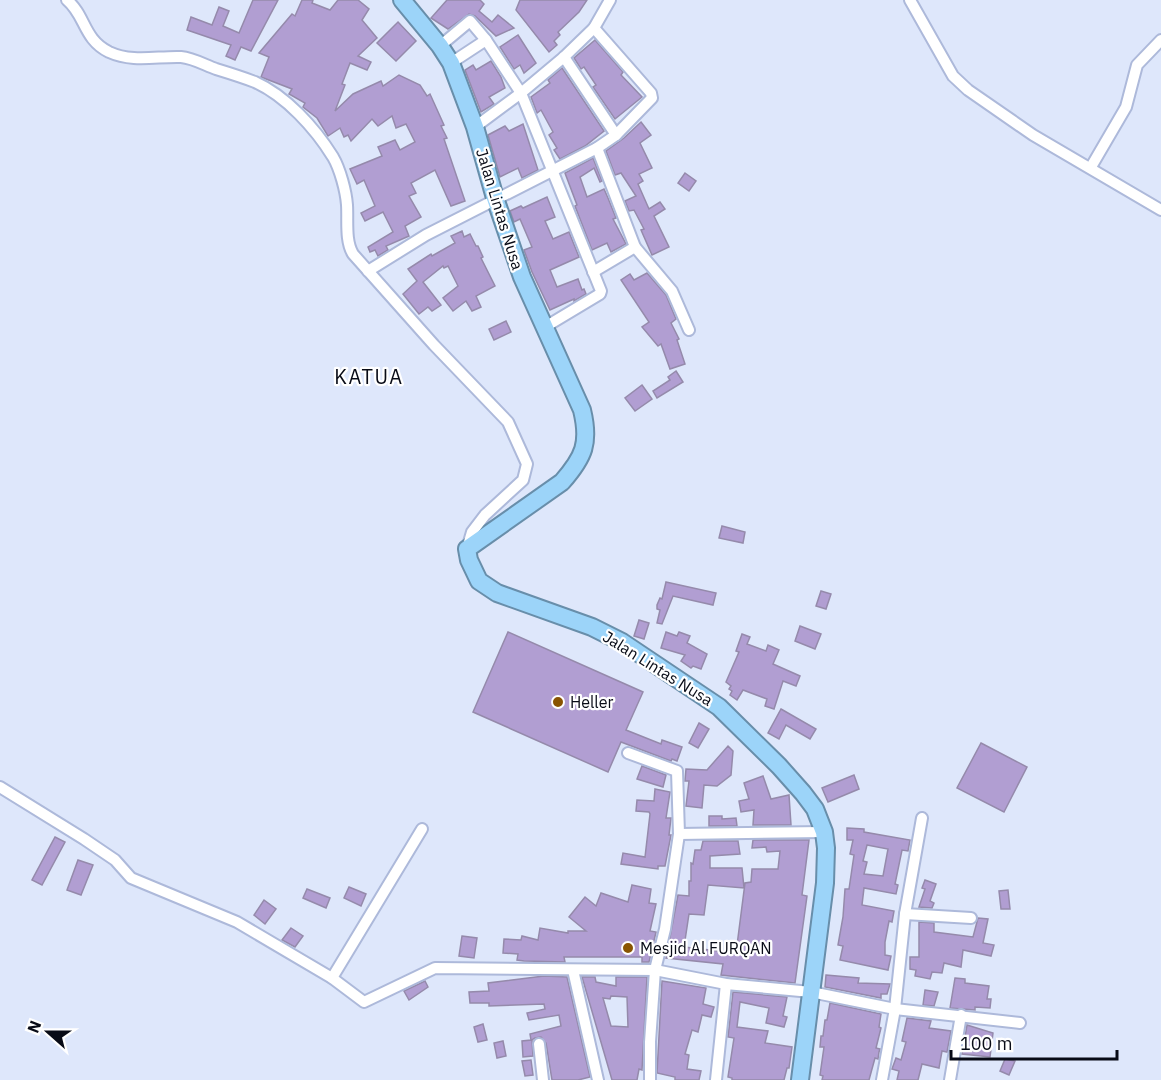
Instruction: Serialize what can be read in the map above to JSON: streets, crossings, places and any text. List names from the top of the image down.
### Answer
{
  "streets": {
    "highway": ["Jalan Lintas Nusa"]
  },
  "districts": ["KATUA"],
  "places": ["Heller", "Mesjid Al FURQAN"],
  "scale_bar": "100 m",
  "north": "left"
}
